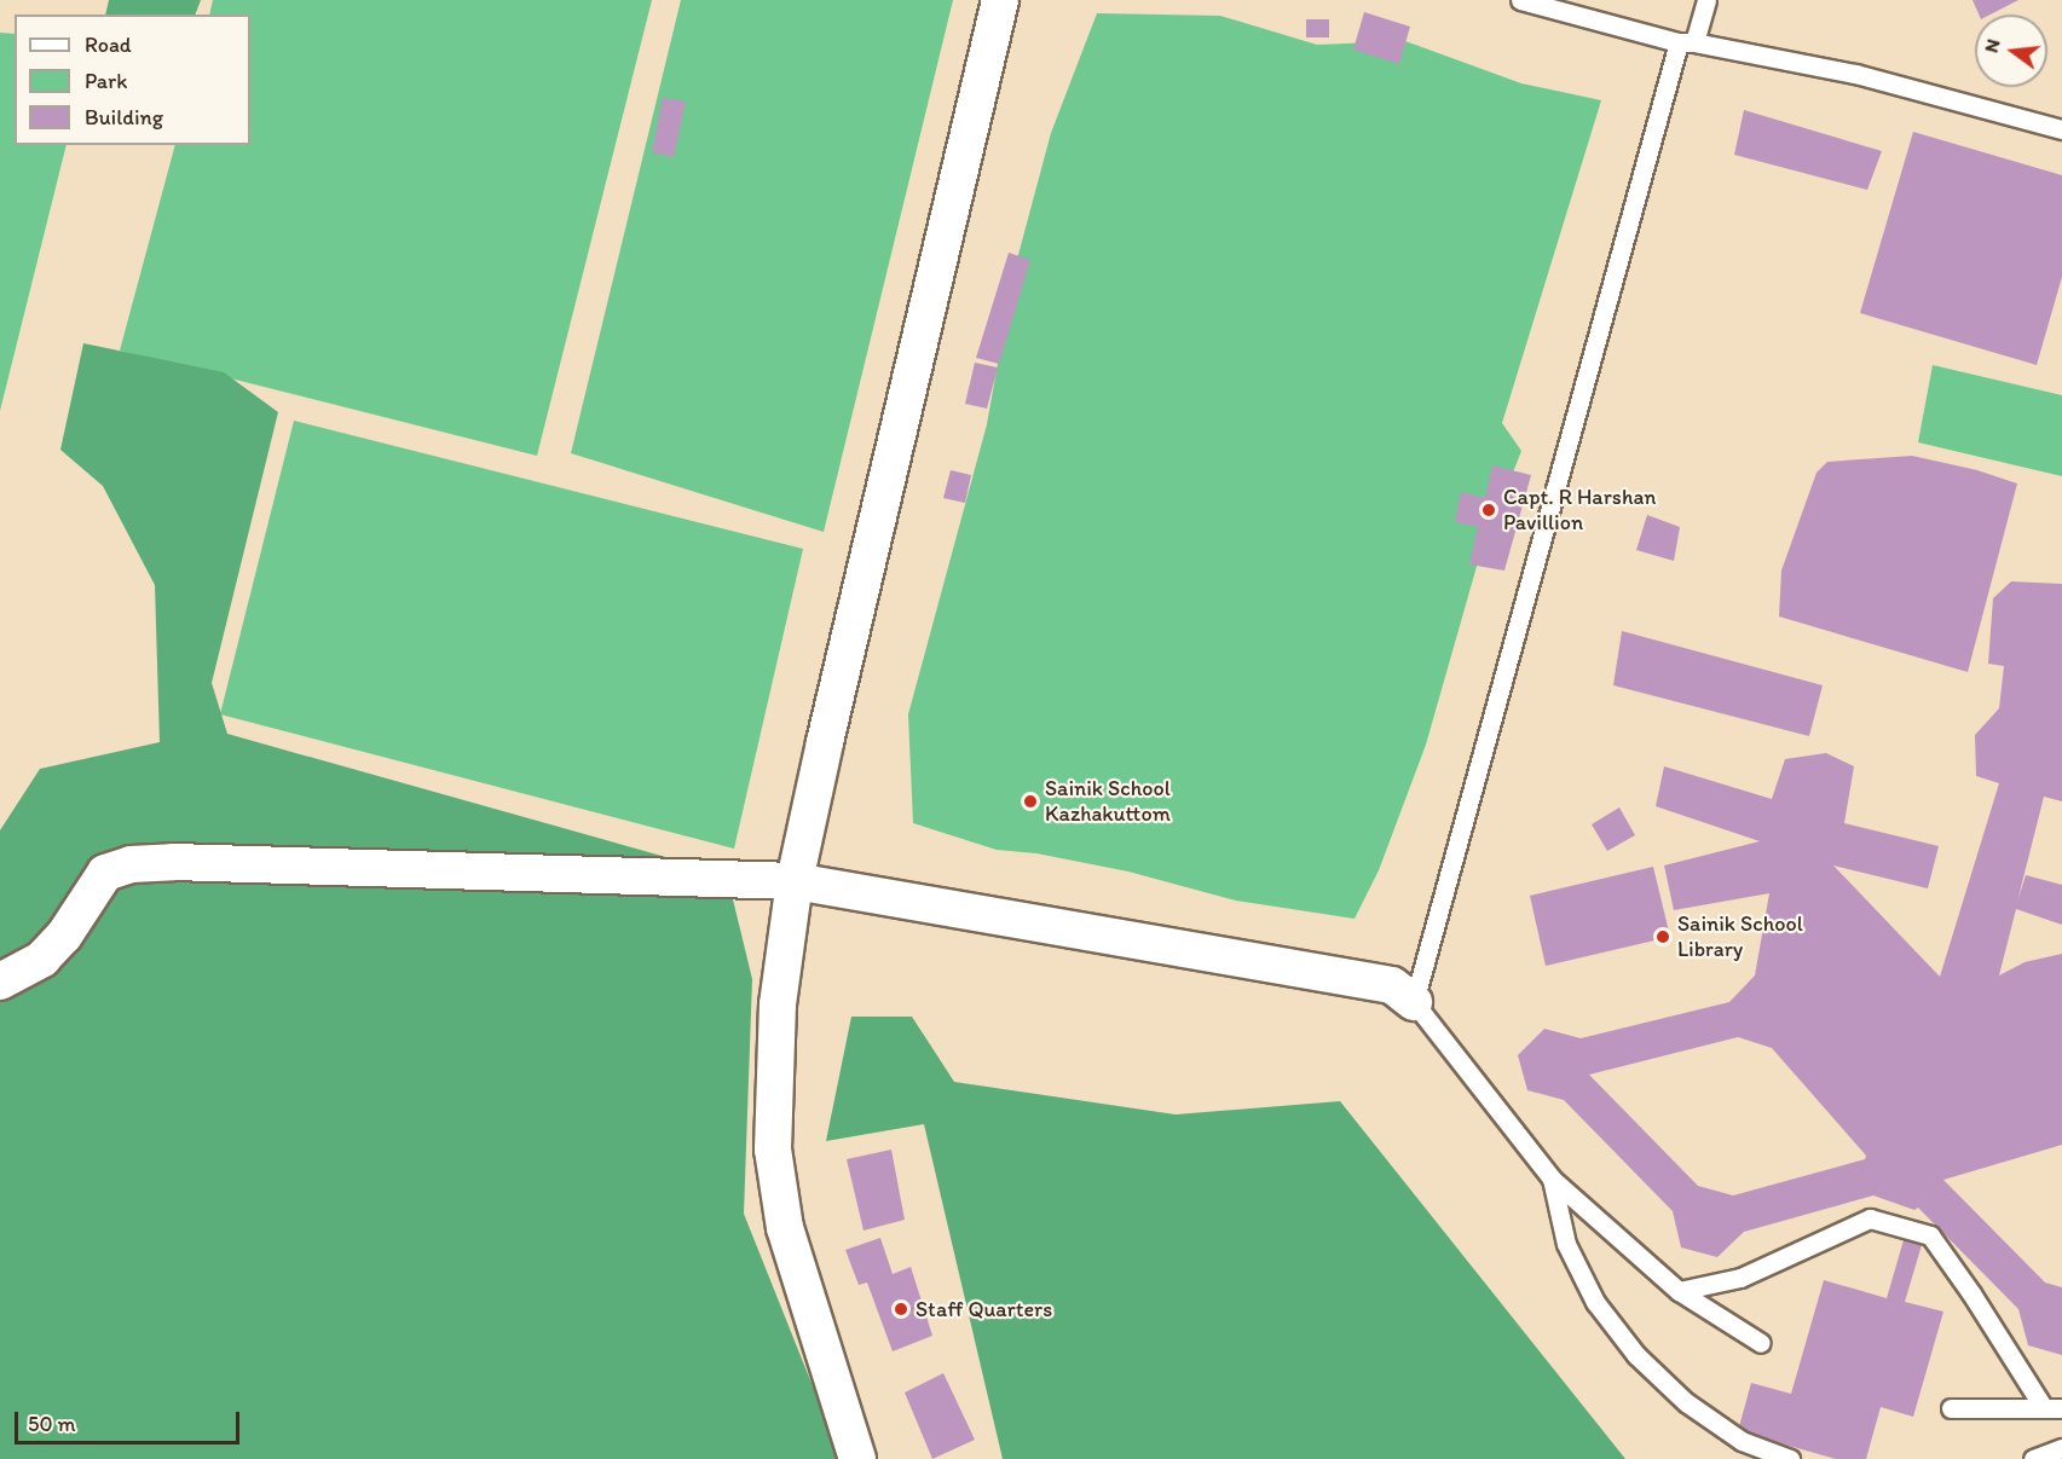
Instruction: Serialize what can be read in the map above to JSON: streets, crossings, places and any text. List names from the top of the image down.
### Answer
{
  "places": [
    "Capt. R Harshan Pavillion",
    "Sainik School Kazhakuttom",
    "Sainik School Library",
    "Staff Quarters"
  ],
  "legend": ["Road", "Park", "Building"],
  "scale_bar": "50 m",
  "north": "left"
}
